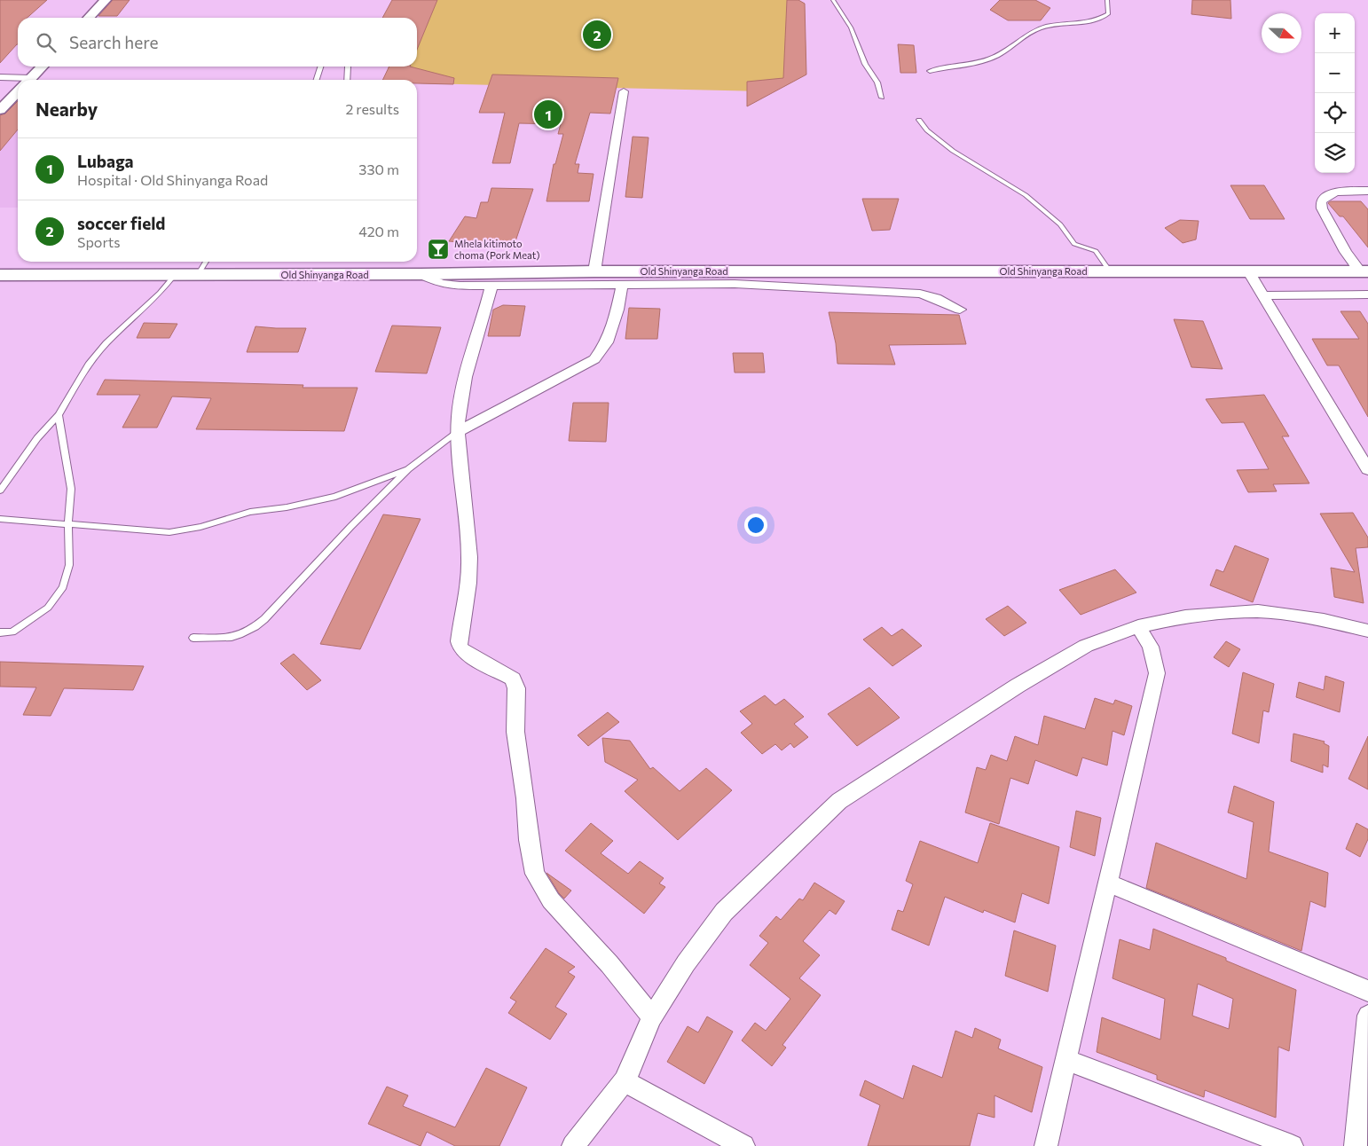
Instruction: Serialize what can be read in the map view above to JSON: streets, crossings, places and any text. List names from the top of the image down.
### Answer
{
  "streets": {
    "main road": ["Old Shinyanga Road"]
  },
  "places": {
    "bar": ["Mhela kitimoto choma (Pork Meat)"]
  },
  "north": "right",
  "page": {
    "map_buttons": ["+", "−"],
    "search": "Search here",
    "pins": ["2", "1"],
    "heading": ["Nearby", "2 results"],
    "list": [
      {
        "mark": "1",
        "name": "Lubaga",
        "note": "Hospital · Old Shinyanga Road",
        "value": "330 m"
      },
      {
        "mark": "2",
        "name": "soccer field",
        "note": "Sports",
        "value": "420 m"
      }
    ]
  }
}
